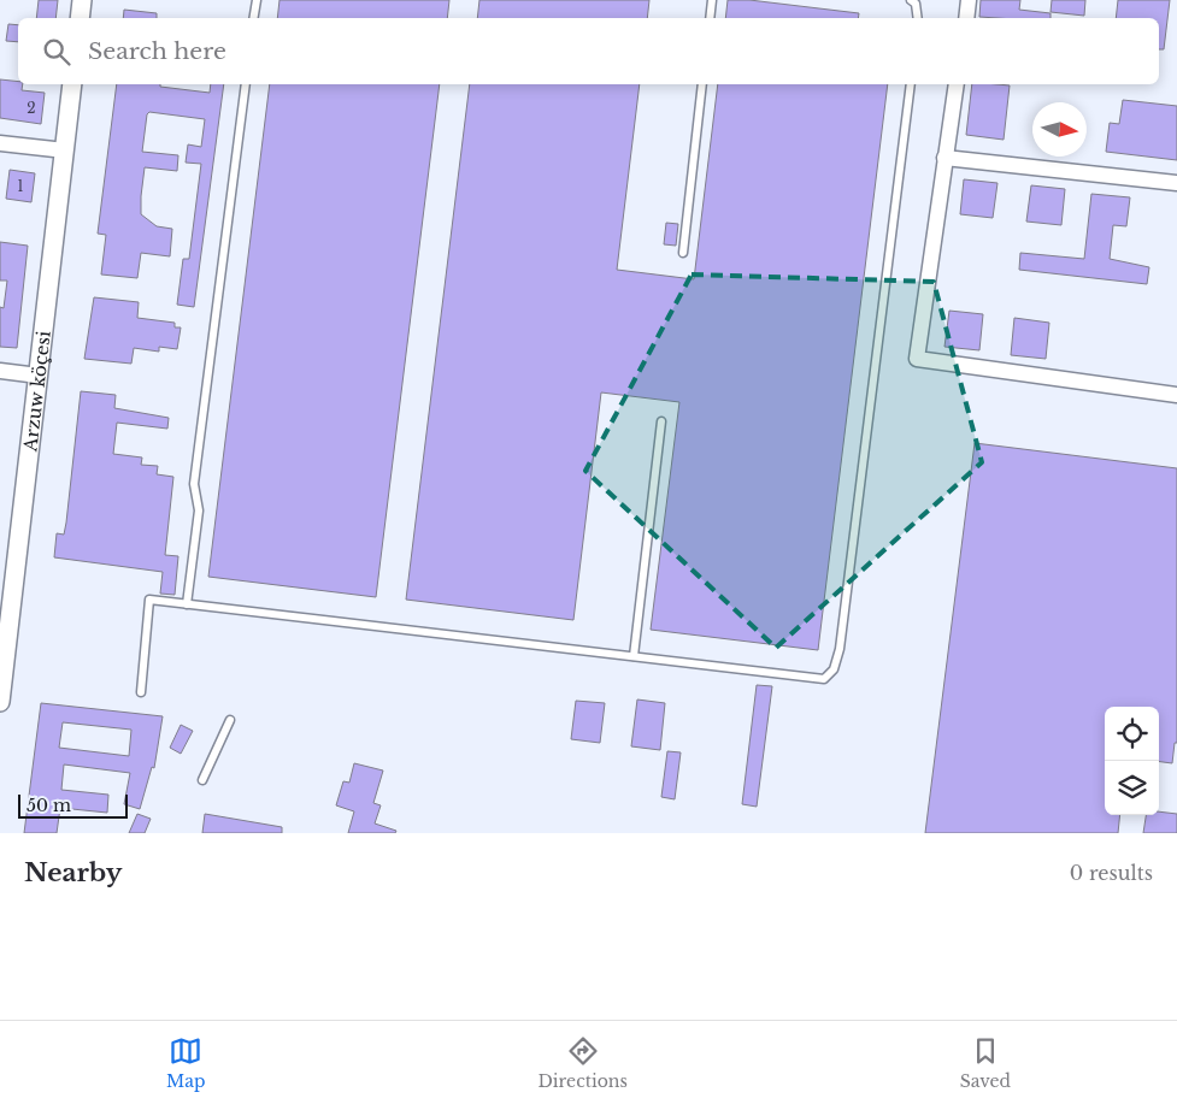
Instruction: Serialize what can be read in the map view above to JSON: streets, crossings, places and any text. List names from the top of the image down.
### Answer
{
  "streets": {
    "street": ["Arzuw köçesi"]
  },
  "house_numbers": ["2", "1"],
  "scale_bar": "50 m",
  "north": "right",
  "page": {
    "search": "Search here",
    "scale": "50 m",
    "heading": ["Nearby", "0 results"],
    "nav": ["Map", "Directions", "Saved"]
  }
}
